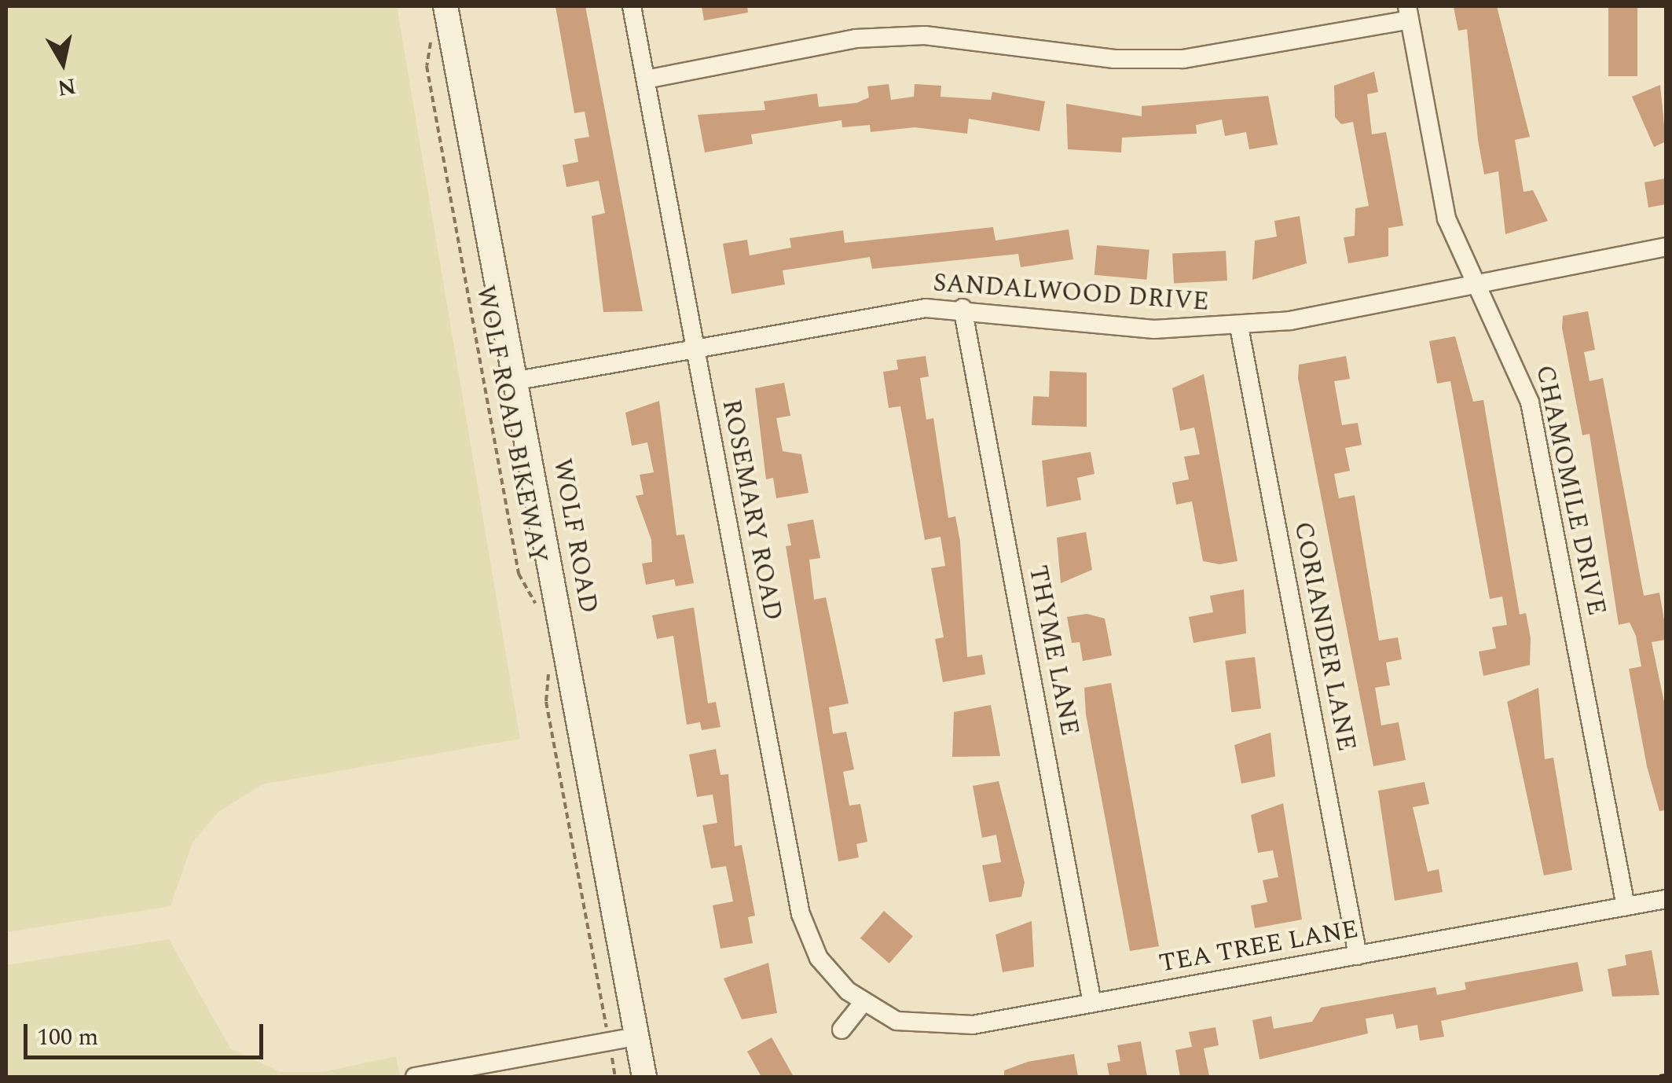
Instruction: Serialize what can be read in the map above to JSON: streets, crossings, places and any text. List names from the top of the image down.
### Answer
{
  "streets": {
    "main road": ["WOLF ROAD"],
    "street": [
      "SANDALWOOD DRIVE",
      "CHAMOMILE DRIVE",
      "ROSEMARY ROAD",
      "CORIANDER LANE",
      "THYME LANE",
      "TEA TREE LANE"
    ],
    "path": ["WOLF ROAD BIKEWAY"]
  },
  "crossings": [
    ["SANDALWOOD DRIVE", "CHAMOMILE DRIVE"],
    ["SANDALWOOD DRIVE", "ROSEMARY ROAD"],
    ["SANDALWOOD DRIVE", "WOLF ROAD"],
    ["SANDALWOOD DRIVE", "CORIANDER LANE"],
    ["SANDALWOOD DRIVE", "THYME LANE"],
    ["CHAMOMILE DRIVE", "TEA TREE LANE"],
    ["ROSEMARY ROAD", "TEA TREE LANE"],
    ["CORIANDER LANE", "TEA TREE LANE"],
    ["THYME LANE", "TEA TREE LANE"]
  ],
  "scale_bar": "100 m",
  "north": "bottom"
}
